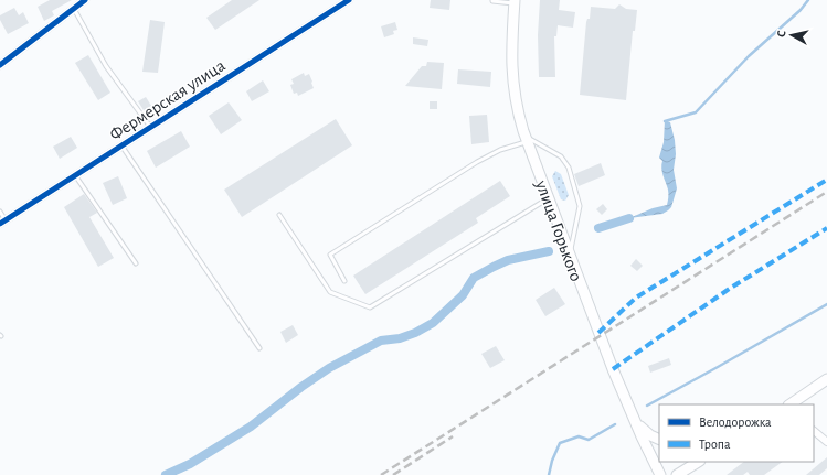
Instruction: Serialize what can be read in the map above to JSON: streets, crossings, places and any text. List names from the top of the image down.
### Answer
{
  "streets": {
    "main road": ["улица Горького"],
    "street": ["Фермерская улица"]
  },
  "legend": ["Велодорожка", "Тропа"],
  "north": "left"
}
